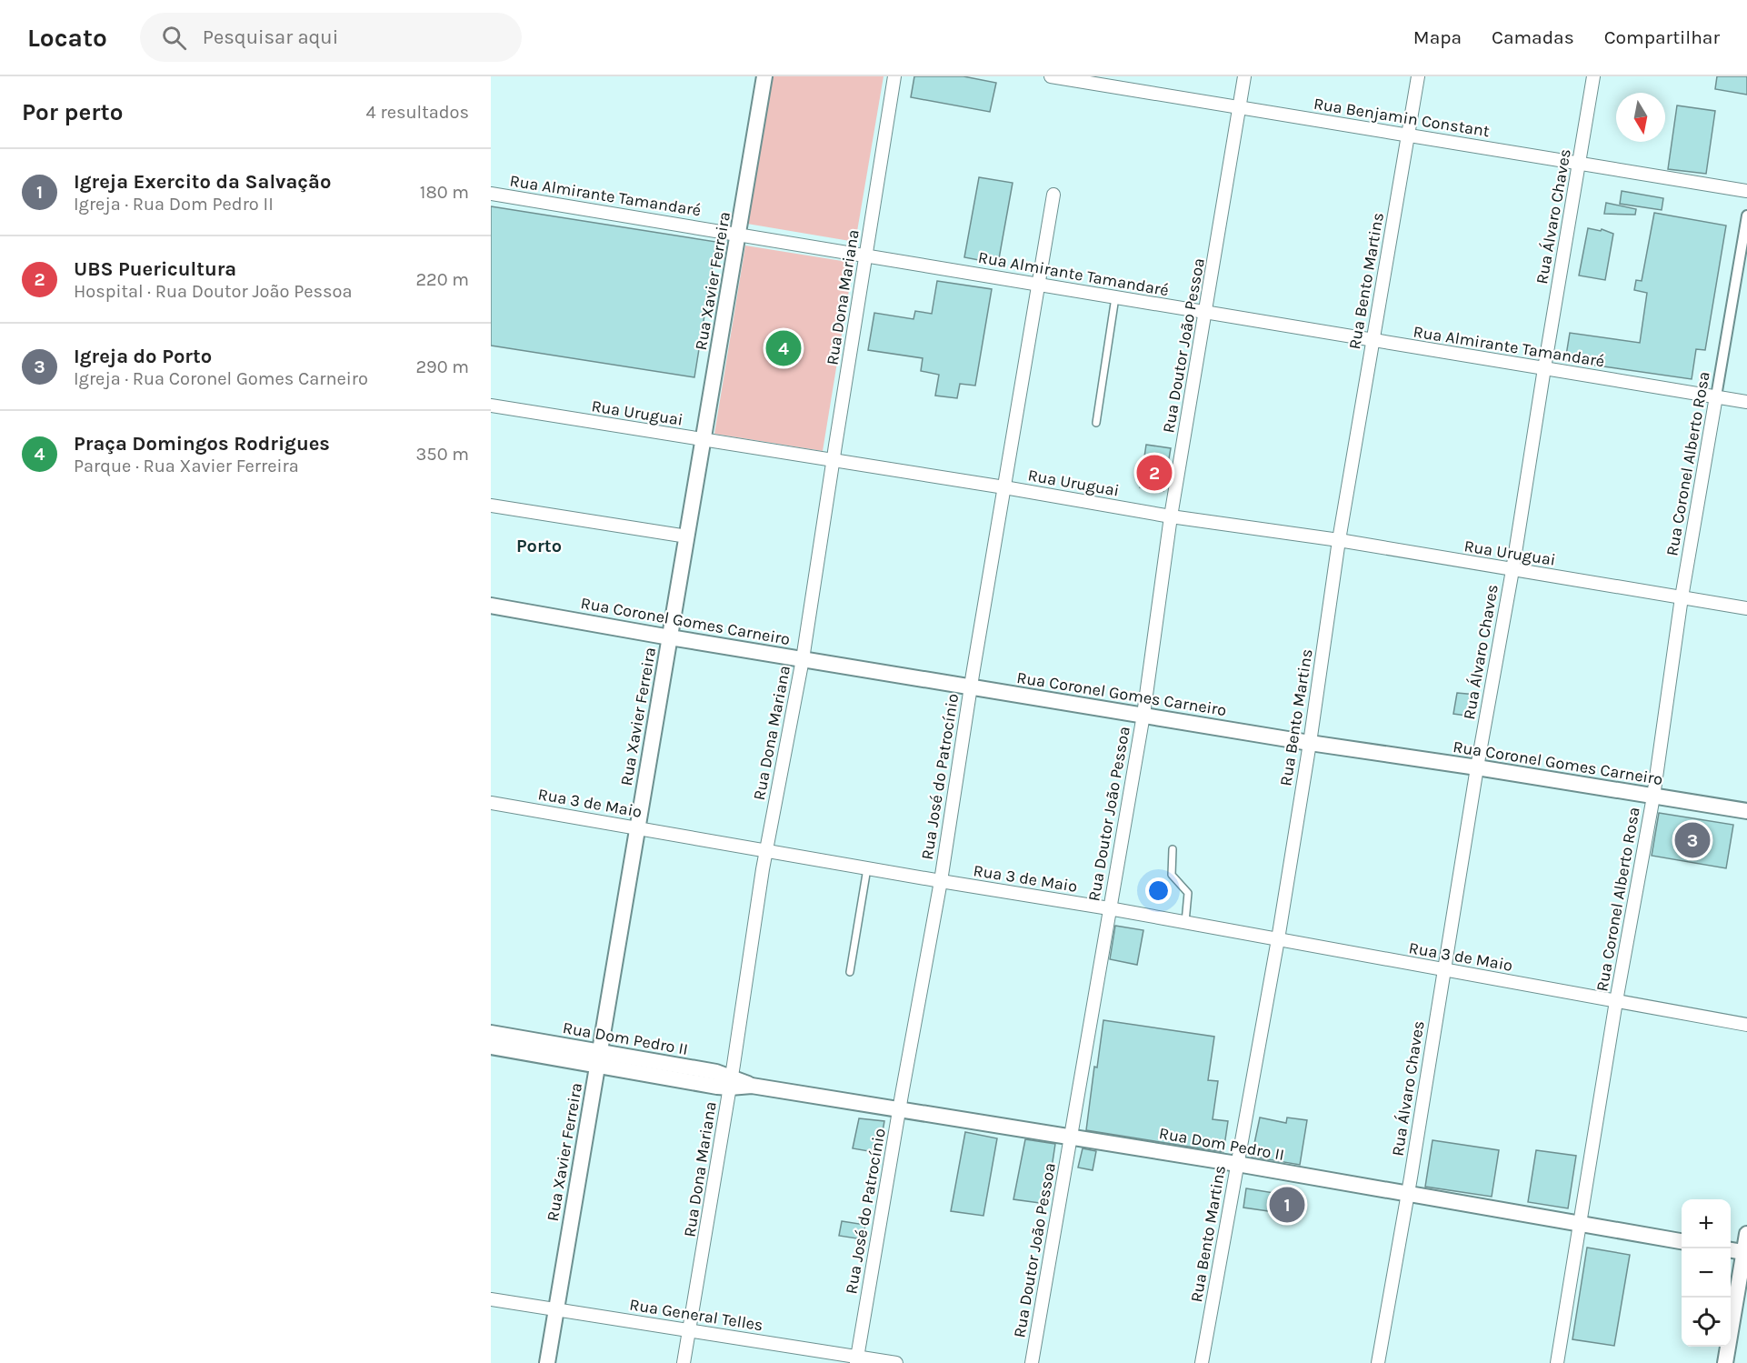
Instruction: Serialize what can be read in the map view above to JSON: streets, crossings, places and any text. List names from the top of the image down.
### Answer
{
  "streets": {
    "street": [
      "Rua Benjamin Constant",
      "Rua Almirante Tamandaré",
      "Rua Álvaro Chaves",
      "Rua Xavier Ferreira",
      "Rua Bento Martins",
      "Rua Dona Mariana",
      "Rua Doutor João Pessoa",
      "Rua Uruguai",
      "Rua Coronel Alberto Rosa",
      "Rua Coronel Gomes Carneiro",
      "Rua José do Patrocínio",
      "Rua 3 de Maio",
      "Rua Dom Pedro II",
      "Rua General Telles"
    ]
  },
  "crossings": [
    ["Rua Benjamin Constant", "Rua Álvaro Chaves"],
    ["Rua Benjamin Constant", "Rua Bento Martins"],
    ["Rua Benjamin Constant", "Rua Doutor João Pessoa"],
    ["Rua Almirante Tamandaré", "Rua Álvaro Chaves"],
    ["Rua Almirante Tamandaré", "Rua Xavier Ferreira"],
    ["Rua Almirante Tamandaré", "Rua Bento Martins"],
    ["Rua Almirante Tamandaré", "Rua Dona Mariana"],
    ["Rua Almirante Tamandaré", "Rua Doutor João Pessoa"],
    ["Rua Almirante Tamandaré", "Rua Coronel Alberto Rosa"],
    ["Rua Almirante Tamandaré", "Rua José do Patrocínio"],
    ["Rua Álvaro Chaves", "Rua Uruguai"],
    ["Rua Álvaro Chaves", "Rua Coronel Gomes Carneiro"],
    ["Rua Álvaro Chaves", "Rua 3 de Maio"],
    ["Rua Álvaro Chaves", "Rua Dom Pedro II"],
    ["Rua Xavier Ferreira", "Rua Uruguai"],
    ["Rua Xavier Ferreira", "Rua Coronel Gomes Carneiro"],
    ["Rua Xavier Ferreira", "Rua 3 de Maio"],
    ["Rua Xavier Ferreira", "Rua Dom Pedro II"],
    ["Rua Xavier Ferreira", "Rua General Telles"],
    ["Rua Bento Martins", "Rua Uruguai"],
    ["Rua Bento Martins", "Rua Coronel Gomes Carneiro"],
    ["Rua Bento Martins", "Rua 3 de Maio"],
    ["Rua Bento Martins", "Rua Dom Pedro II"],
    ["Rua Dona Mariana", "Rua Uruguai"],
    ["Rua Dona Mariana", "Rua Coronel Gomes Carneiro"],
    ["Rua Dona Mariana", "Rua 3 de Maio"],
    ["Rua Dona Mariana", "Rua Dom Pedro II"],
    ["Rua Dona Mariana", "Rua General Telles"],
    ["Rua Doutor João Pessoa", "Rua Uruguai"],
    ["Rua Doutor João Pessoa", "Rua Coronel Gomes Carneiro"],
    ["Rua Doutor João Pessoa", "Rua 3 de Maio"],
    ["Rua Doutor João Pessoa", "Rua Dom Pedro II"],
    ["Rua Uruguai", "Rua Coronel Alberto Rosa"],
    ["Rua Uruguai", "Rua José do Patrocínio"],
    ["Rua Coronel Alberto Rosa", "Rua Coronel Gomes Carneiro"],
    ["Rua Coronel Alberto Rosa", "Rua 3 de Maio"],
    ["Rua Coronel Alberto Rosa", "Rua Dom Pedro II"],
    ["Rua Coronel Gomes Carneiro", "Rua José do Patrocínio"],
    ["Rua José do Patrocínio", "Rua 3 de Maio"],
    ["Rua José do Patrocínio", "Rua Dom Pedro II"],
    ["Rua José do Patrocínio", "Rua General Telles"]
  ],
  "districts": ["Porto"],
  "north": "bottom",
  "page": {
    "header": "Locato",
    "search": "Pesquisar aqui",
    "nav": ["Mapa", "Camadas", "Compartilhar"],
    "heading": ["Por perto", "4 resultados"],
    "list": [
      {
        "mark": "1",
        "name": "Igreja Exercito da Salvação",
        "note": "Igreja · Rua Dom Pedro II",
        "value": "180 m"
      },
      {
        "mark": "2",
        "name": "UBS Puericultura",
        "note": "Hospital · Rua Doutor João Pessoa",
        "value": "220 m"
      },
      {
        "mark": "3",
        "name": "Igreja do Porto",
        "note": "Igreja · Rua Coronel Gomes Carneiro",
        "value": "290 m"
      },
      {
        "mark": "4",
        "name": "Praça Domingos Rodrigues",
        "note": "Parque · Rua Xavier Ferreira",
        "value": "350 m"
      }
    ],
    "pins": [
      "4",
      "2",
      "3",
      "1"
    ],
    "map_buttons": ["+", "−"]
  }
}
